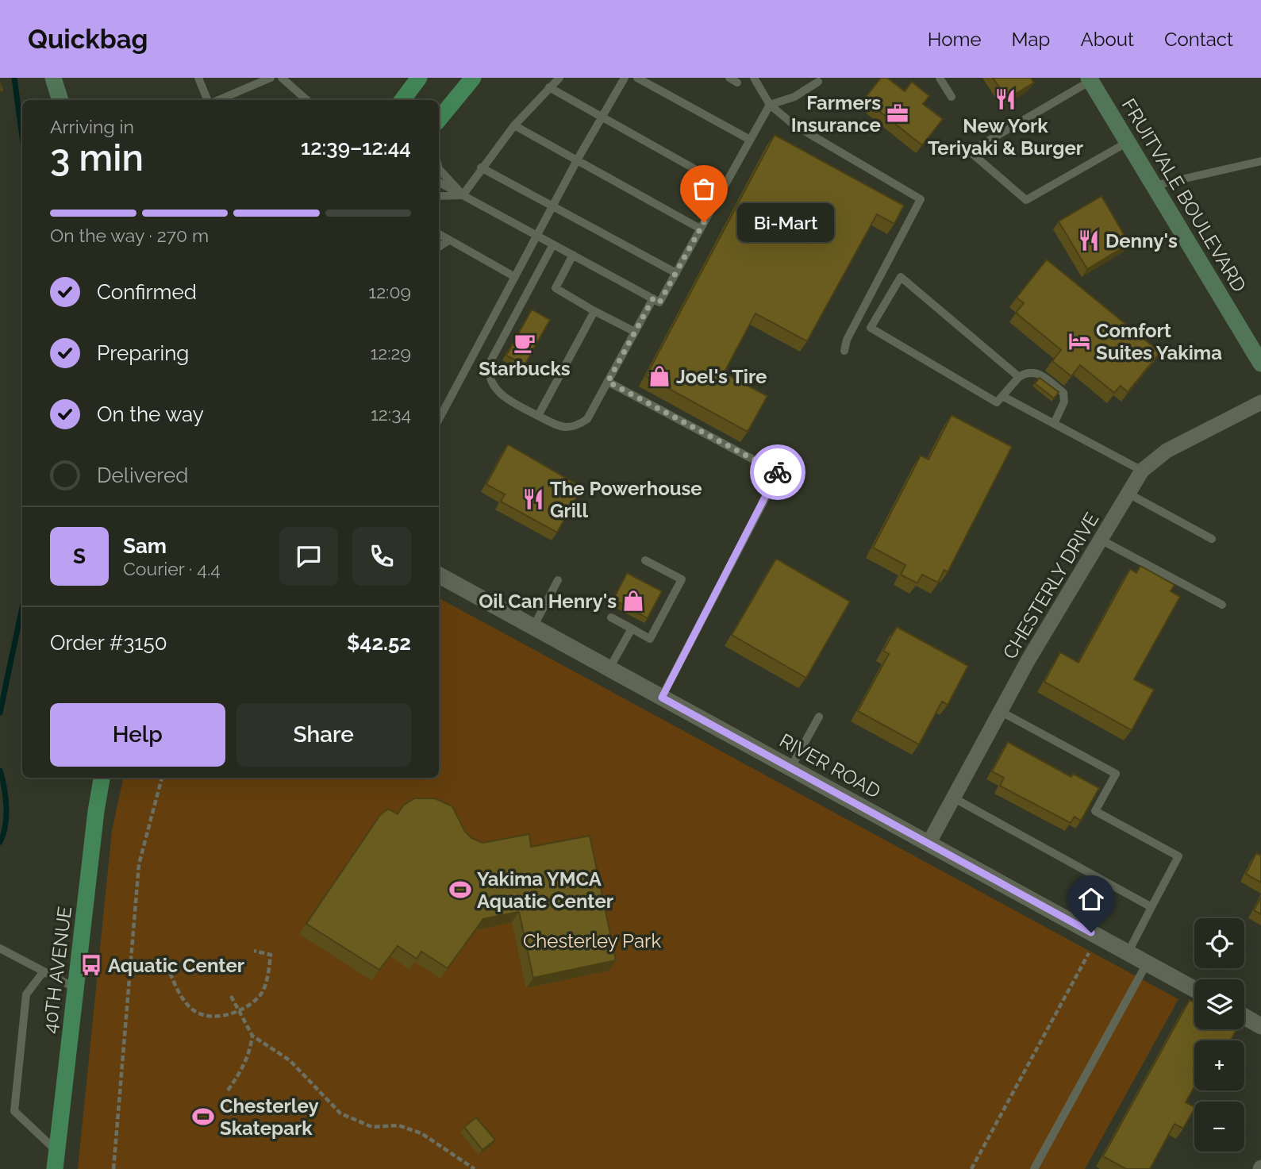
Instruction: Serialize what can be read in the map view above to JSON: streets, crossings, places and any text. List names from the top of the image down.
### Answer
{
  "streets": {
    "main road": ["FRUITVALE BOULEVARD", "40TH AVENUE"],
    "street": ["CHESTERLY DRIVE", "RIVER ROAD"]
  },
  "crossings": [
    ["CHESTERLY DRIVE", "RIVER ROAD"]
  ],
  "parks": ["Chesterley Park"],
  "places": {
    "restaurant": ["New York Teriyaki & Burger", "Denny's", "The Powerhouse Grill"],
    "office": ["Farmers Insurance"],
    "other": ["Bi-Mart"],
    "hotel": ["Comfort Suites Yakima"],
    "cafe": ["Starbucks"],
    "shop": ["Joel's Tire", "Oil Can Henry's"],
    "sports": ["Yakima YMCA Aquatic Center", "Chesterley Skatepark"],
    "bus stop": ["Aquatic Center"]
  },
  "page": {
    "header": "Quickbag",
    "nav": [
      "Home",
      "Map",
      "About",
      "Contact"
    ],
    "heading": ["3 min", "Arriving in", "12:39–12:44"],
    "panel": [
      "Sam",
      "Courier · 4.4",
      "Order #3150",
      "$42.52"
    ],
    "bar": "On the way · 270 m",
    "bubble": "Bi-Mart",
    "list": [
      ["Confirmed", "12:09"],
      ["Preparing", "12:29"],
      ["On the way", "12:34"],
      "Delivered"
    ],
    "round": "S",
    "buttons": ["Help", "Share"],
    "map_buttons": ["+", "−"]
  }
}
